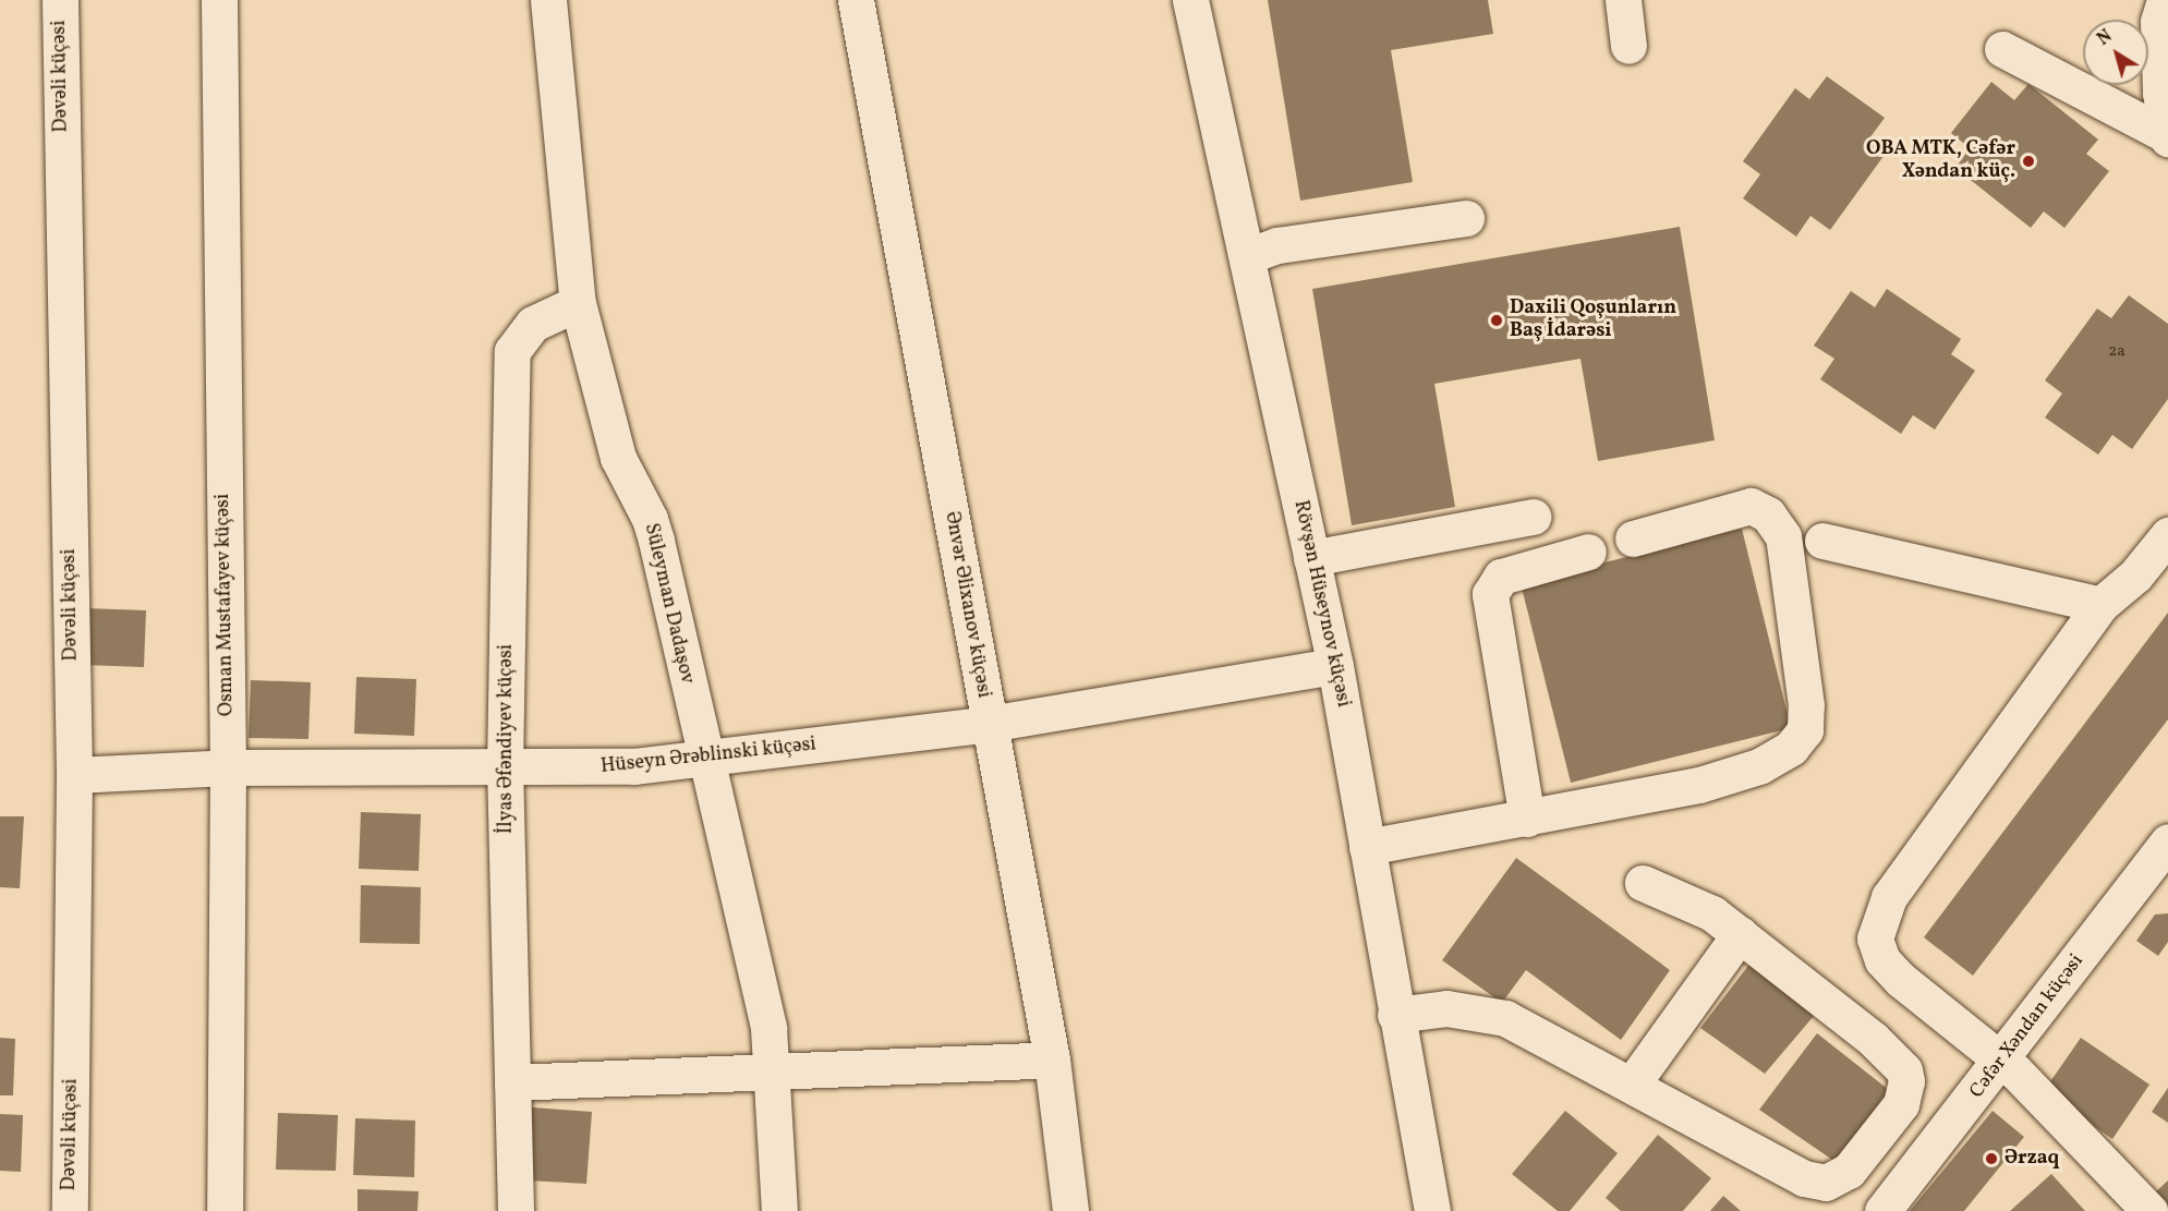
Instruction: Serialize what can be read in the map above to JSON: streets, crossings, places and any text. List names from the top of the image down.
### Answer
{
  "streets": {
    "street": [
      "Dəvəli küçəsi",
      "Süleyman Dadaşov",
      "Rövşən Hüseynov küçəsi",
      "Osman Mustafayev küçəsi",
      "Ənvər Əlixanov küçəsi",
      "İlyas Əfəndiyev küçəsi",
      "Hüseyn Ərəblinski küçəsi",
      "Cəfər Xəndan küçəsi"
    ]
  },
  "crossings": [
    ["Dəvəli küçəsi", "Hüseyn Ərəblinski küçəsi"],
    ["Süleyman Dadaşov", "İlyas Əfəndiyev küçəsi"],
    ["Süleyman Dadaşov", "Hüseyn Ərəblinski küçəsi"],
    ["Rövşən Hüseynov küçəsi", "Hüseyn Ərəblinski küçəsi"],
    ["Osman Mustafayev küçəsi", "Hüseyn Ərəblinski küçəsi"],
    ["Ənvər Əlixanov küçəsi", "Hüseyn Ərəblinski küçəsi"],
    ["İlyas Əfəndiyev küçəsi", "Hüseyn Ərəblinski küçəsi"]
  ],
  "places": ["OBA MTK, Cəfər Xəndan küç.", "Daxili Qoşunların Baş İdarəsi", "Ərzaq"],
  "house_numbers": ["2a"],
  "north": "top left"
}
